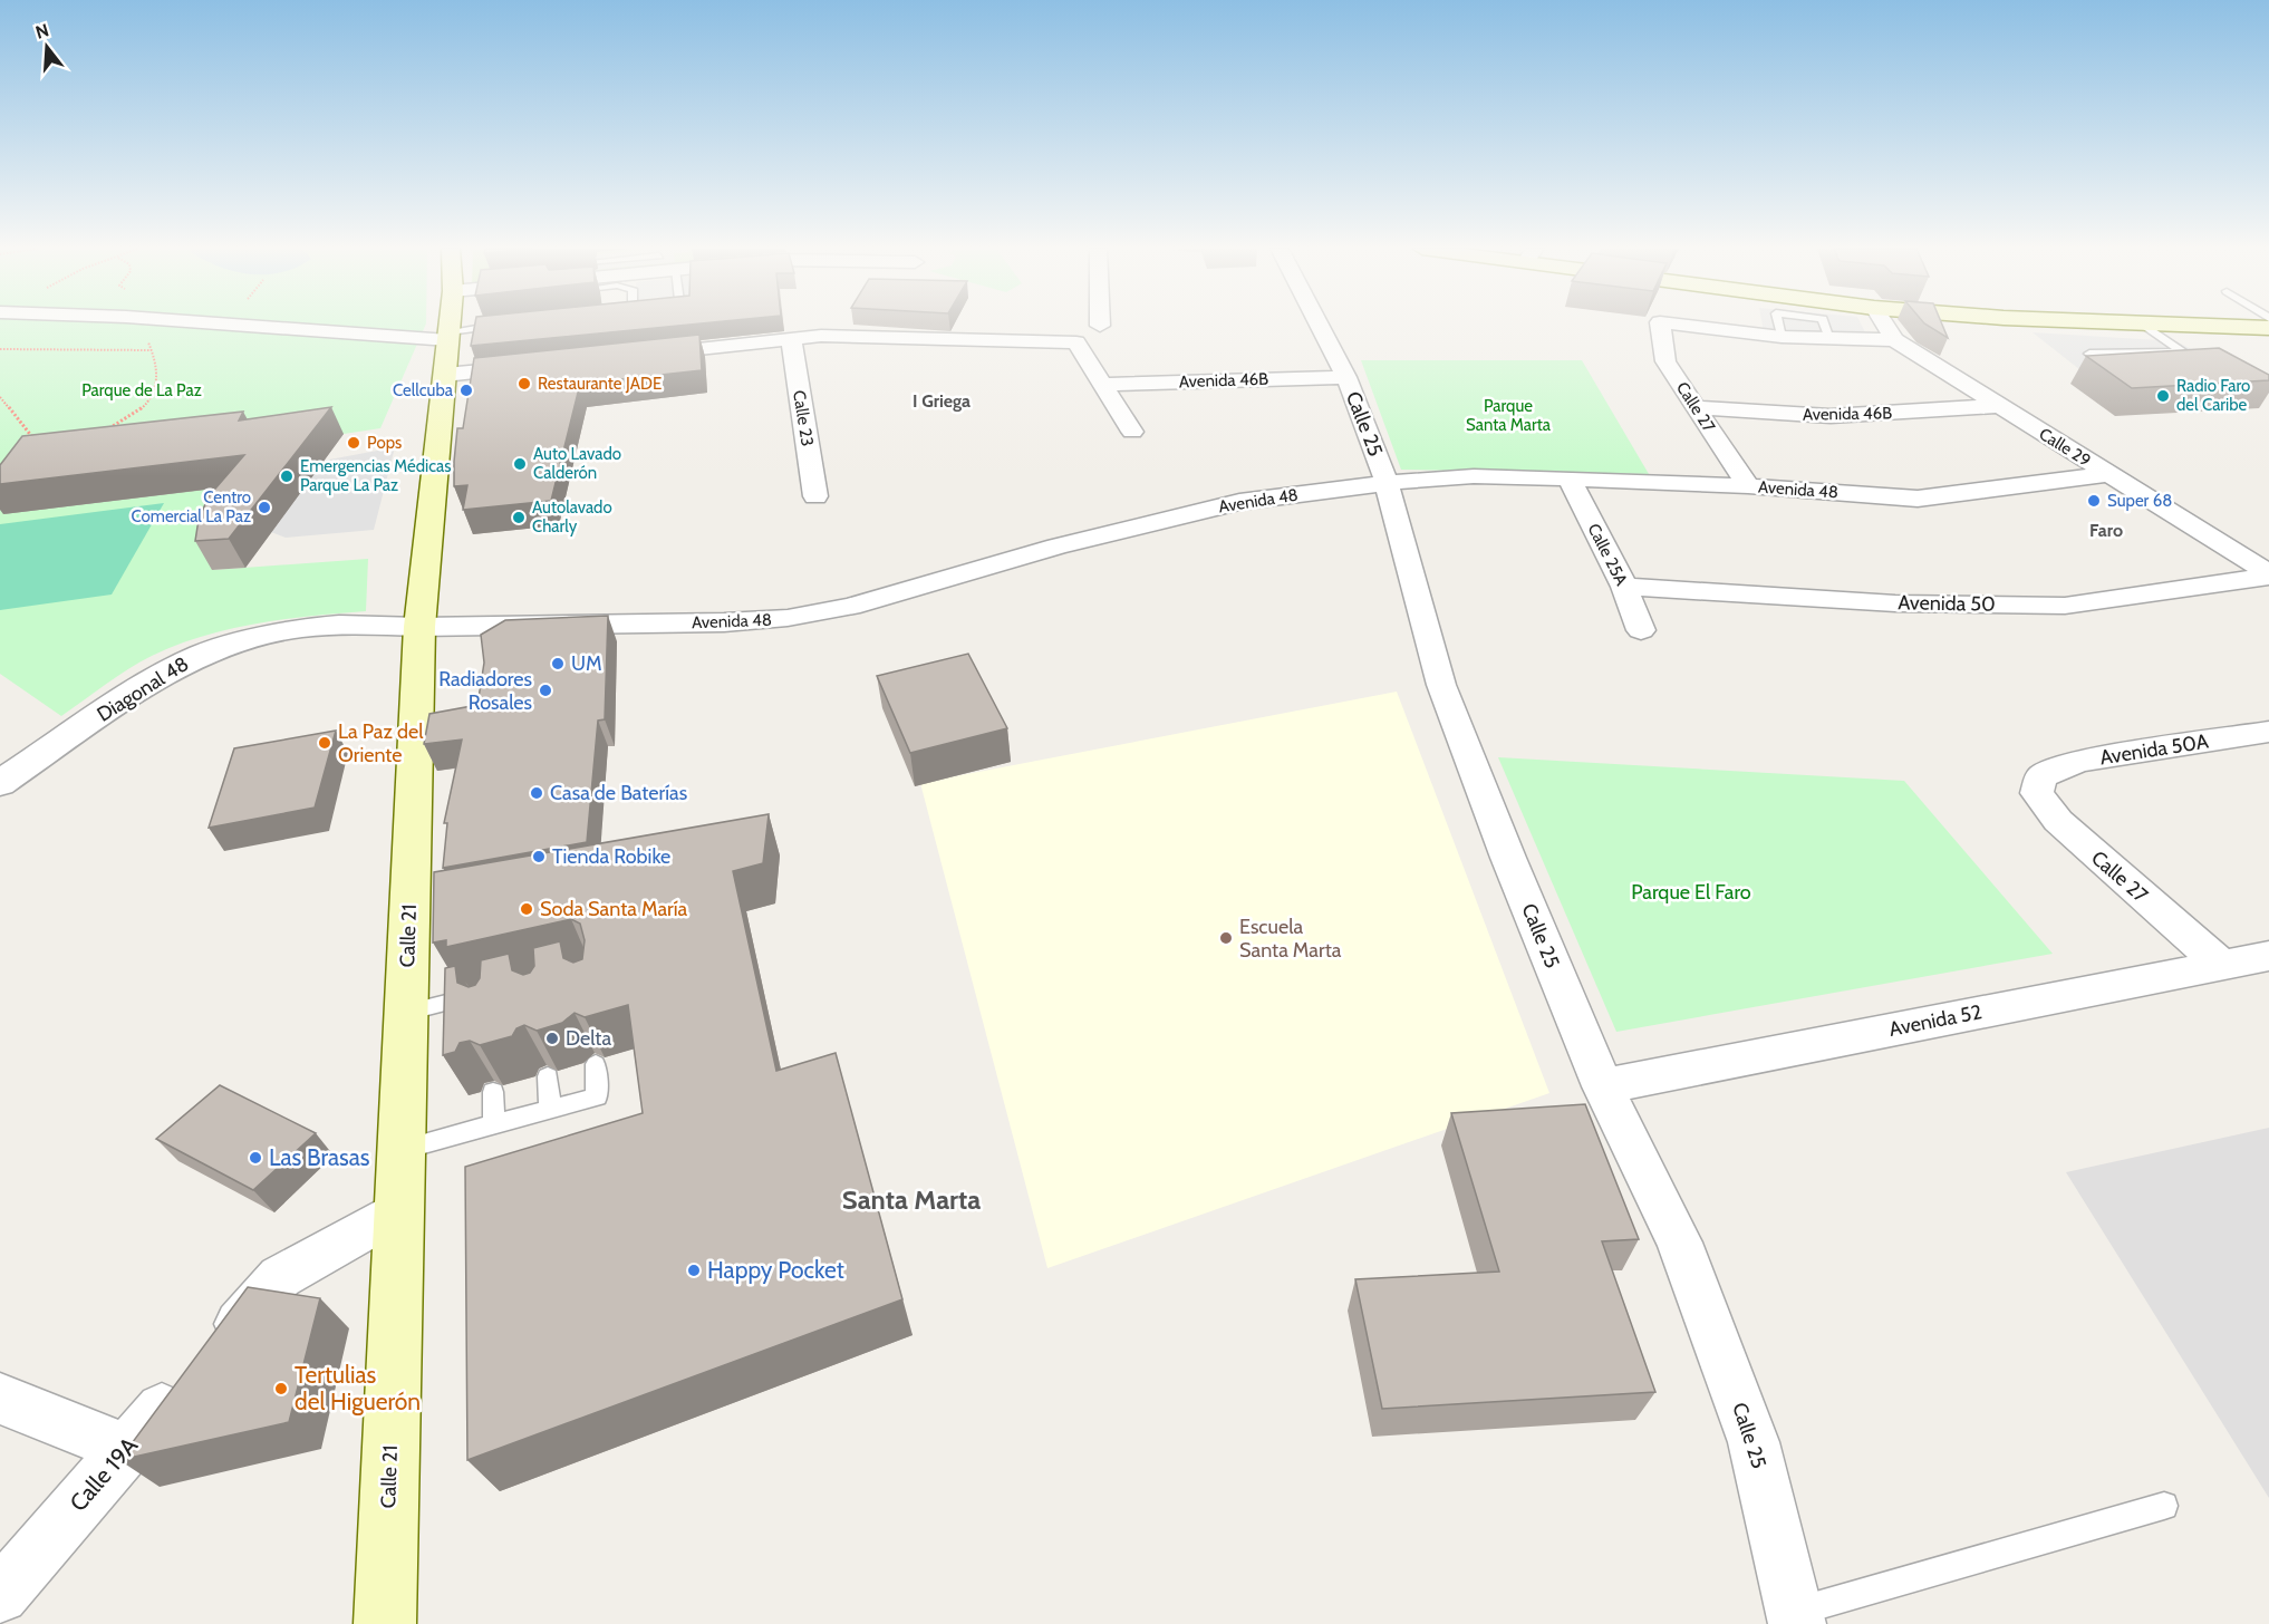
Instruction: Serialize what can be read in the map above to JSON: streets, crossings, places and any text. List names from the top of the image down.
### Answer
{
  "streets": {
    "main road": ["Calle 21"],
    "street": [
      "Avenida 46B",
      "Calle 27",
      "Calle 23",
      "Calle 25",
      "Calle 29",
      "Avenida 48",
      "Calle 25A",
      "Avenida 50",
      "Diagonal 48",
      "Avenida 50A",
      "Avenida 52",
      "Calle 19A"
    ]
  },
  "crossings": [
    ["Avenida 46B", "Calle 27"],
    ["Avenida 46B", "Calle 25"],
    ["Avenida 46B", "Calle 29"],
    ["Calle 27", "Calle 29"],
    ["Calle 27", "Avenida 48"],
    ["Calle 27", "Avenida 50A"],
    ["Calle 27", "Avenida 52"],
    ["Calle 25", "Avenida 48"],
    ["Calle 25", "Avenida 52"],
    ["Calle 29", "Avenida 48"],
    ["Calle 29", "Avenida 50"],
    ["Avenida 48", "Calle 25A"],
    ["Avenida 48", "Diagonal 48"],
    ["Avenida 48", "Calle 21"],
    ["Calle 25A", "Avenida 50"],
    ["Diagonal 48", "Calle 21"],
    ["Calle 21", "Calle 19A"]
  ],
  "districts": ["I Griega", "Faro", "Santa Marta"],
  "parks": ["Parque de La Paz", "Parque Santa Marta", "Parque El Faro"],
  "places": [
    "Restaurante JADE",
    "Cellcuba",
    "Radio Faro del Caribe",
    "Pops",
    "Auto Lavado Calderón",
    "Emergencias Médicas Parque La Paz",
    "Super 68",
    "Centro Comercial La Paz",
    "Autolavado Charly",
    "UM",
    "Radiadores Rosales",
    "La Paz del Oriente",
    "Casa de Baterías",
    "Tienda Robike",
    "Soda Santa María",
    "Escuela Santa Marta",
    "Delta",
    "Las Brasas",
    "Happy Pocket",
    "Tertulias del Higuerón"
  ],
  "north": "top"
}
